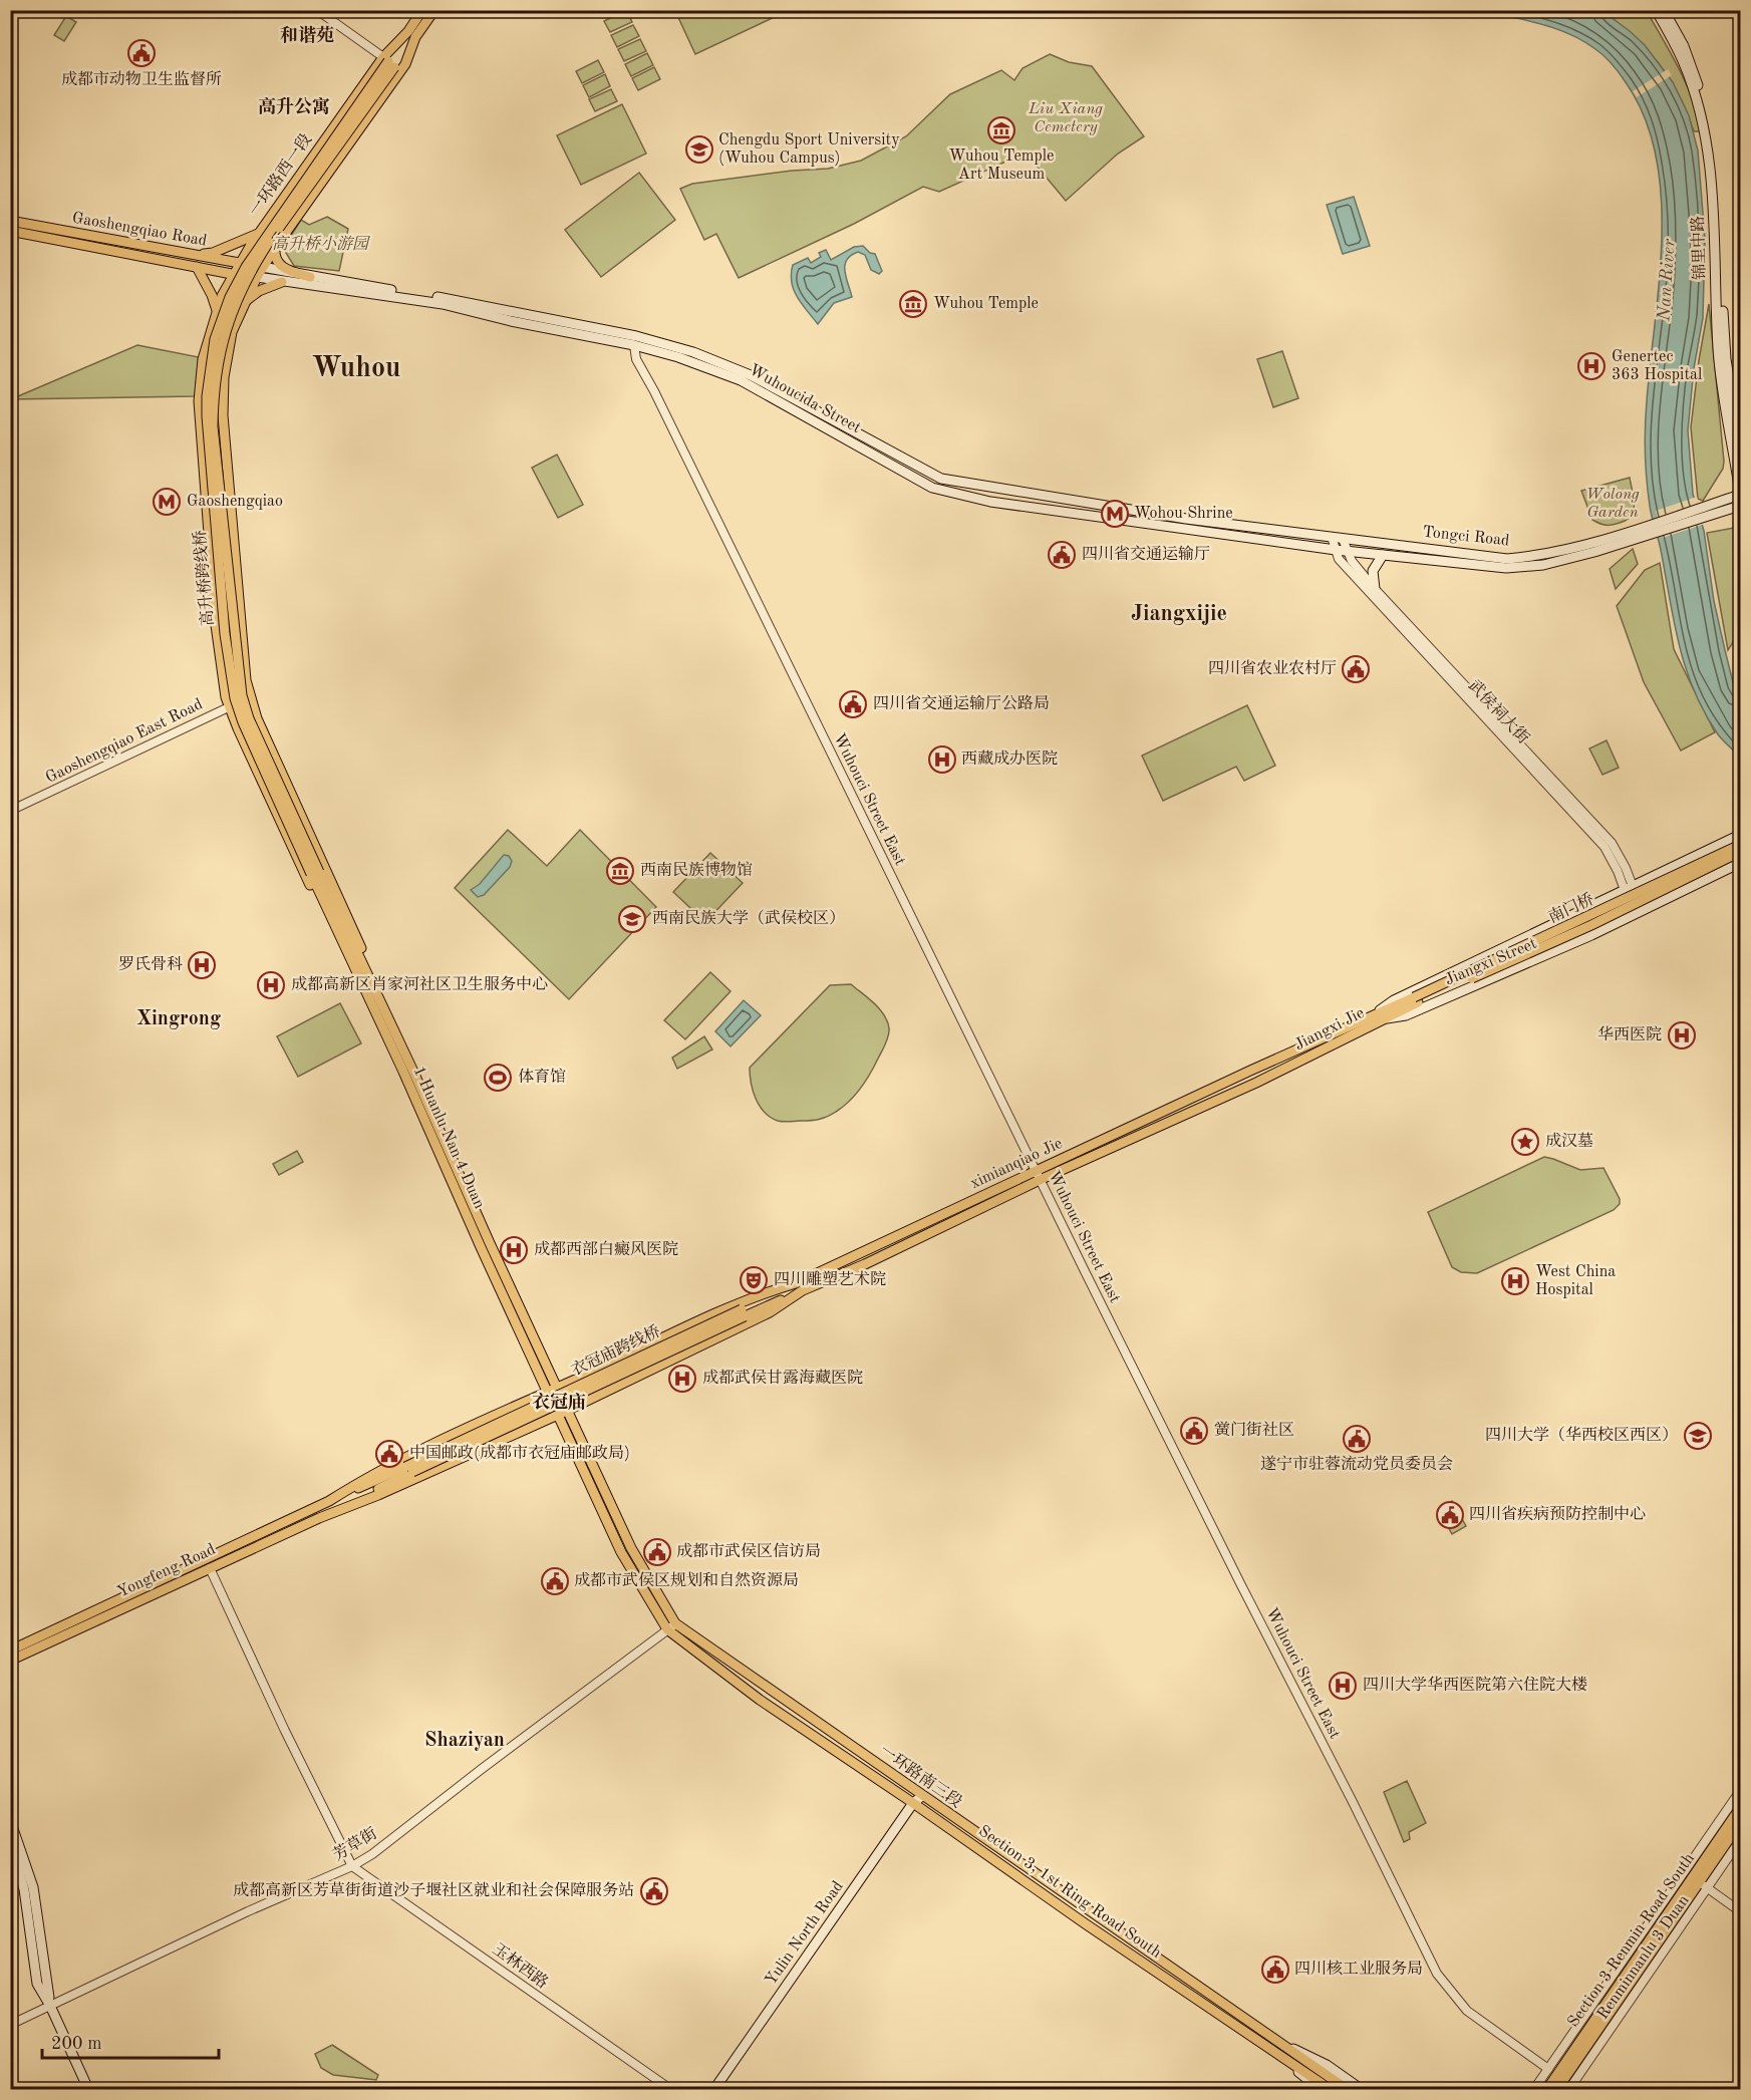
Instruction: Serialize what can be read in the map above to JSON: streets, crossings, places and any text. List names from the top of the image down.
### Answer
{
  "streets": {
    "main road": [
      "一环路西一段",
      "Gaoshengqiao Road",
      "锦里中路",
      "Wuhoucida Street",
      "Tongci Road",
      "高升桥跨线桥",
      "南门桥",
      "Jiangxi Street",
      "Jiangxi Jie",
      "1 Huanlu Nan 4 Duan",
      "ximianqiao Jie",
      "衣冠庙跨线桥",
      "Yongfeng Road",
      "一环路南三段",
      "Section 3, 1st Ring Road South",
      "Yulin North Road",
      "Section 3 Renmin Road South"
    ],
    "street": [
      "武侯祠大街",
      "Gaoshengqiao East Road",
      "Wuhouci Street East",
      "芳草街",
      "Renminnanlu 3 Duan",
      "玉林西路"
    ]
  },
  "crossings": [
    ["一环路西一段", "Gaoshengqiao Road"],
    ["一环路西一段", "Wuhoucida Street"],
    ["一环路西一段", "高升桥跨线桥"],
    ["一环路西一段", "Gaoshengqiao East Road"],
    ["一环路西一段", "1 Huanlu Nan 4 Duan"],
    ["Gaoshengqiao Road", "Wuhoucida Street"],
    ["锦里中路", "Tongci Road"],
    ["Wuhoucida Street", "Tongci Road"],
    ["Wuhoucida Street", "武侯祠大街"],
    ["Wuhoucida Street", "Wuhouci Street East"],
    ["Tongci Road", "武侯祠大街"],
    ["高升桥跨线桥", "1 Huanlu Nan 4 Duan"],
    ["武侯祠大街", "Jiangxi Street"],
    ["Wuhouci Street East", "ximianqiao Jie"],
    ["南门桥", "Jiangxi Jie"],
    ["Jiangxi Street", "Jiangxi Jie"],
    ["Jiangxi Jie", "ximianqiao Jie"],
    ["1 Huanlu Nan 4 Duan", "ximianqiao Jie"],
    ["1 Huanlu Nan 4 Duan", "Yongfeng Road"],
    ["1 Huanlu Nan 4 Duan", "一环路南三段"],
    ["1 Huanlu Nan 4 Duan", "Section 3, 1st Ring Road South"],
    ["ximianqiao Jie", "衣冠庙跨线桥"],
    ["ximianqiao Jie", "Yongfeng Road"],
    ["ximianqiao Jie", "一环路南三段"],
    ["衣冠庙跨线桥", "Yongfeng Road"],
    ["Yongfeng Road", "一环路南三段"],
    ["Yongfeng Road", "Section 3, 1st Ring Road South"],
    ["一环路南三段", "芳草街"],
    ["一环路南三段", "Section 3, 1st Ring Road South"],
    ["一环路南三段", "Yulin North Road"],
    ["芳草街", "Section 3, 1st Ring Road South"],
    ["芳草街", "玉林西路"],
    ["Section 3, 1st Ring Road South", "Yulin North Road"],
    ["Section 3 Renmin Road South", "Renminnanlu 3 Duan"]
  ],
  "districts": [
    "和谐苑",
    "高升公寓",
    "Wuhou",
    "Jiangxijie",
    "Xingrong",
    "衣冠庙",
    "Shaziyan"
  ],
  "water": ["Nan River"],
  "parks": ["Liu Xiang Cemetery", "高升桥小游园", "Wolong Garden"],
  "places": {
    "public building": [
      "成都市动物卫生监督所",
      "四川省交通运输厅",
      "四川省农业农村厅",
      "四川省交通运输厅公路局",
      "黉门街社区",
      "遂宁市驻蓉流动党员委员会",
      "中国邮政(成都市衣冠庙邮政局)",
      "四川省疾病预防控制中心",
      "成都市武侯区信访局",
      "成都市武侯区规划和自然资源局",
      "成都高新区芳草街街道沙子堰社区就业和社会保障服务站",
      "四川核工业服务局"
    ],
    "museum": ["Wuhou Temple Art Museum", "Wuhou Temple", "西南民族博物馆"],
    "school or university": ["Chengdu Sport University (Wuhou Campus)", "西南民族大学（武侯校区）", "四川大学（华西校区西区）"],
    "hospital": [
      "Genertec 363 Hospital",
      "西藏成办医院",
      "罗氏骨科",
      "成都高新区肖家河社区卫生服务中心",
      "华西医院",
      "成都西部白癜风医院",
      "West China Hospital",
      "成都武侯甘露海藏医院",
      "四川大学华西医院第六住院大楼"
    ],
    "metro station": ["Gaoshengqiao", "Wohou Shrine"],
    "sports": ["体育馆"],
    "place": ["成汉墓"],
    "theatre": ["四川雕塑艺术院"]
  },
  "scale_bar": "200 m"
}
